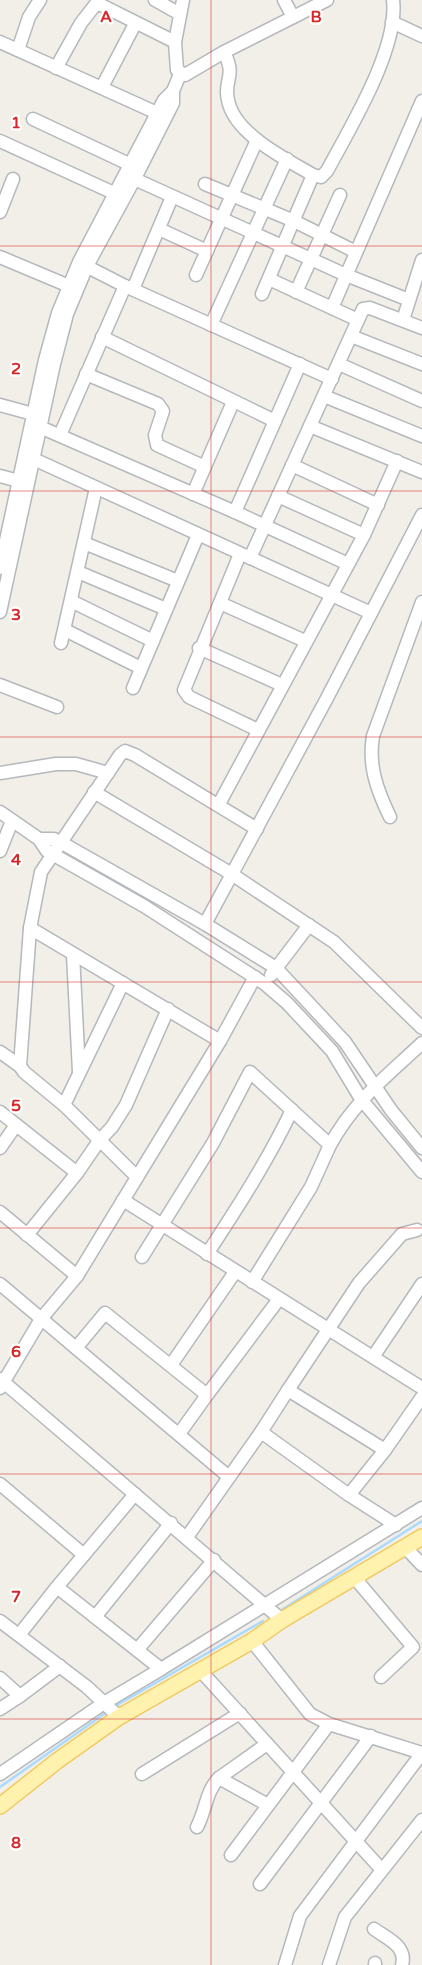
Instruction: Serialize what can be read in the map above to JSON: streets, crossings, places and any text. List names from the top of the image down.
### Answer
{
  "grid": {
    "columns": ["A", "B"],
    "rows": [
      "1",
      "2",
      "3",
      "4",
      "5",
      "6",
      "7",
      "8"
    ]
  }
}
